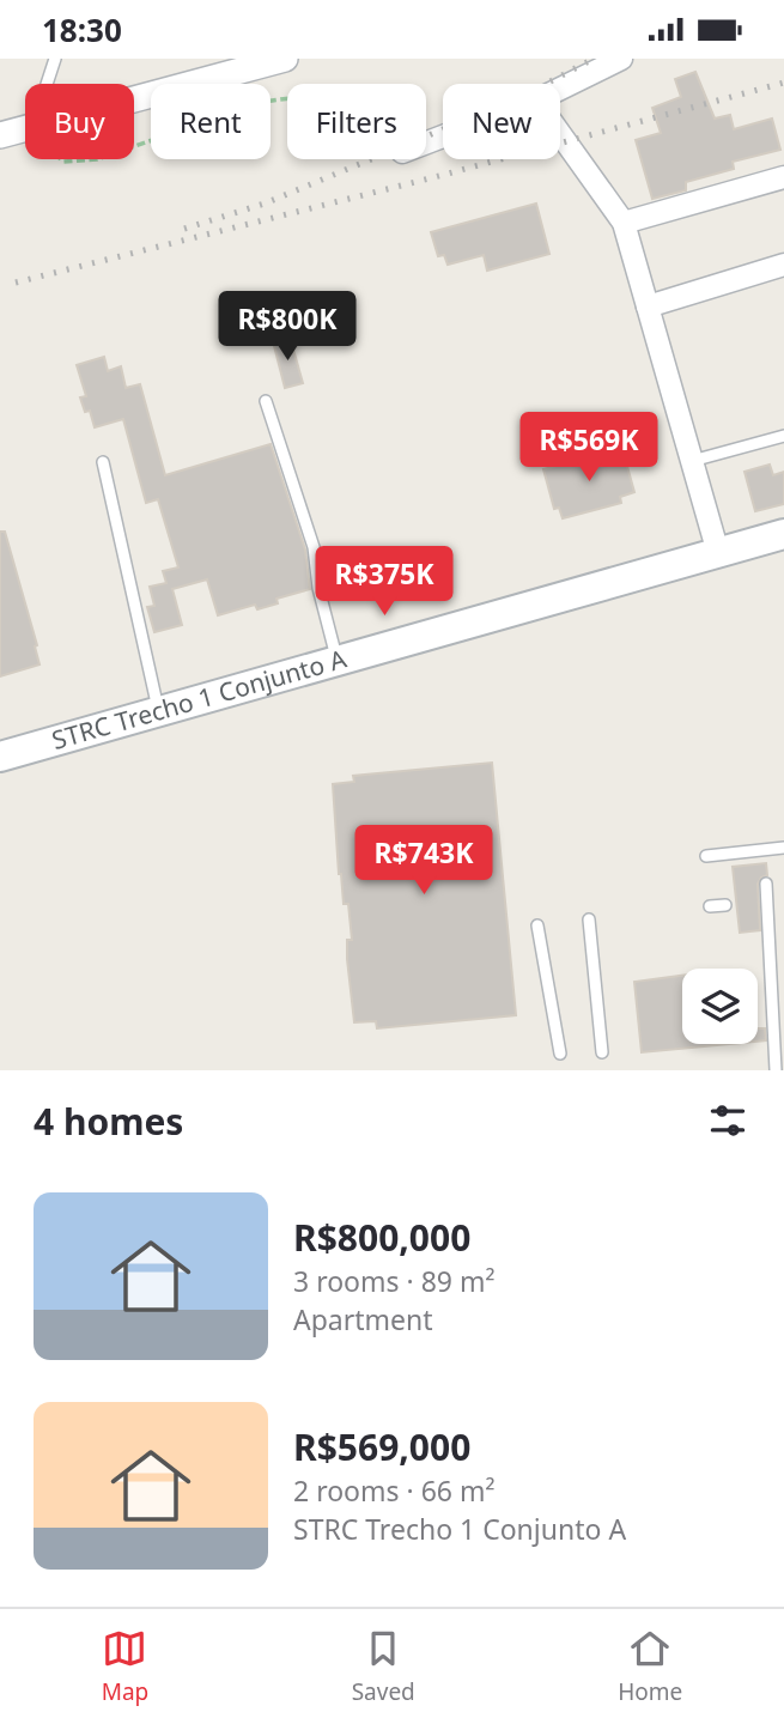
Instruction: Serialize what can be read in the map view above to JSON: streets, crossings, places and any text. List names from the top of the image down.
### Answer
{
  "streets": {
    "main road": ["STRC Trecho 1 Conjunto A"]
  },
  "page": {
    "status": "18:30",
    "chip": [
      "Buy",
      "Rent",
      "Filters",
      "New"
    ],
    "price": [
      "R$800K",
      "R$569K",
      "R$375K",
      "R$743K"
    ],
    "heading": "4 homes",
    "list": [
      {
        "name": "R$800,000",
        "note": "3 rooms · 89 m² · Apartment"
      },
      {
        "name": "R$569,000",
        "note": "2 rooms · 66 m² · STRC Trecho 1 Conjunto A"
      }
    ],
    "tabs": ["Map", "Saved", "Home"]
  }
}
